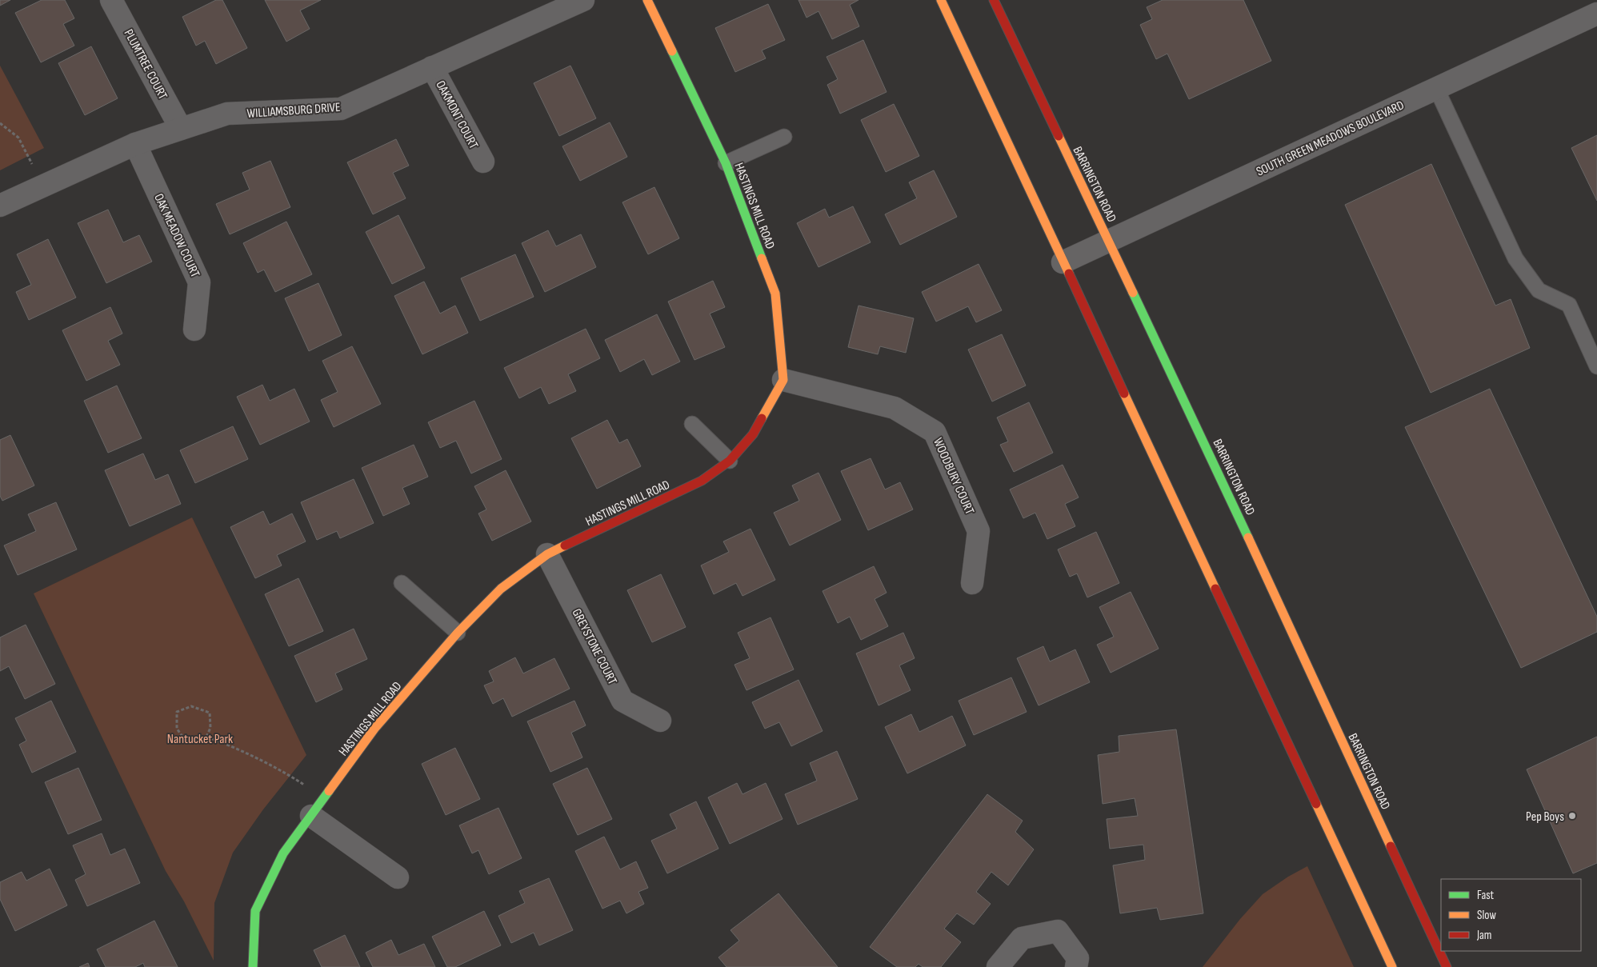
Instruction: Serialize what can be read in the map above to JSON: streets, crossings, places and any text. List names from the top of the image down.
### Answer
{
  "streets": {
    "main road": ["BARRINGTON ROAD", "HASTINGS MILL ROAD"],
    "street": [
      "PLUMTREE COURT",
      "WILLIAMSBURG DRIVE",
      "OAKMONT COURT",
      "SOUTH GREEN MEADOWS BOULEVARD",
      "OAK MEADOW COURT",
      "WOODBURY COURT",
      "GREYSTONE COURT"
    ]
  },
  "crossings": [
    ["PLUMTREE COURT", "WILLIAMSBURG DRIVE"],
    ["WILLIAMSBURG DRIVE", "OAKMONT COURT"],
    ["WILLIAMSBURG DRIVE", "OAK MEADOW COURT"],
    ["SOUTH GREEN MEADOWS BOULEVARD", "BARRINGTON ROAD"],
    ["HASTINGS MILL ROAD", "WOODBURY COURT"],
    ["HASTINGS MILL ROAD", "GREYSTONE COURT"]
  ],
  "parks": ["Nantucket Park"],
  "places": ["Pep Boys"],
  "legend": ["Fast", "Slow", "Jam"]
}
